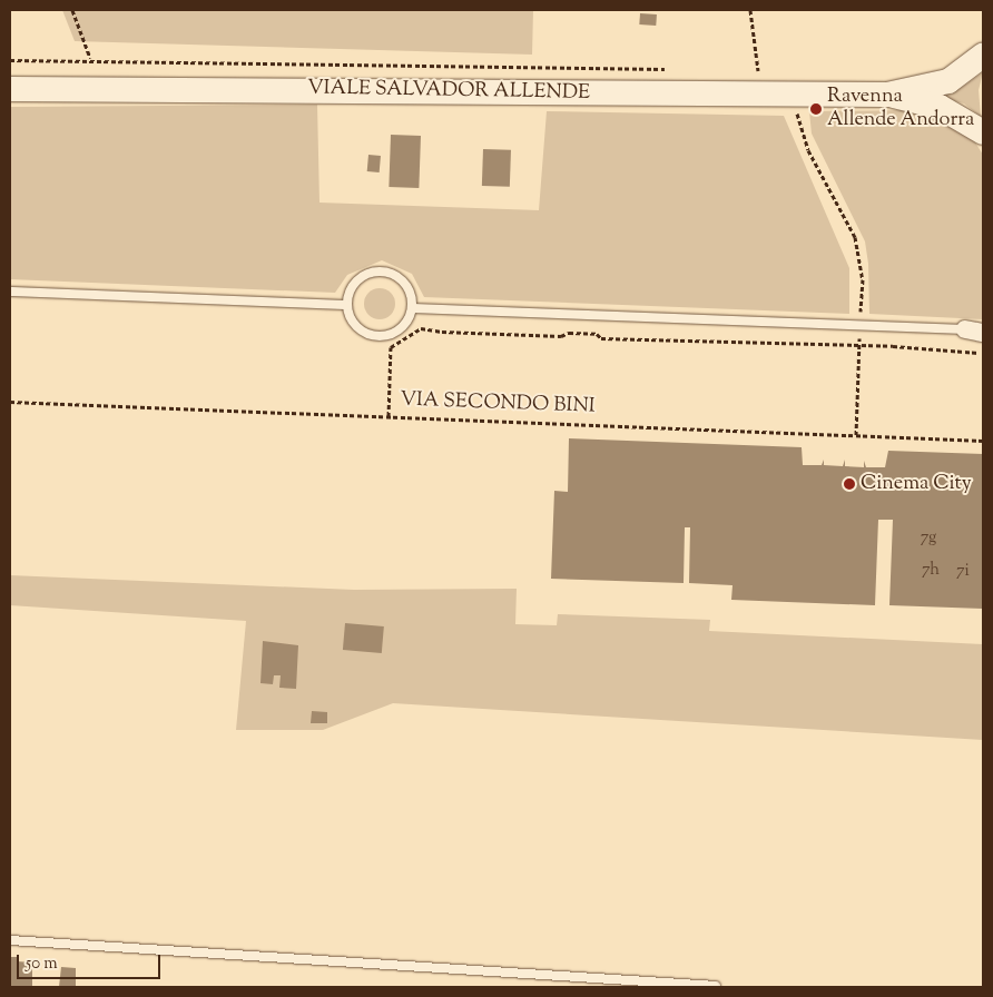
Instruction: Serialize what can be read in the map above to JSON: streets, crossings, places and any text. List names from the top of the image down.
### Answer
{
  "streets": {
    "main road": ["VIALE SALVADOR ALLENDE"],
    "path": ["VIA SECONDO BINI"]
  },
  "places": ["Ravenna Allende Andorra", "Cinema City"],
  "house_numbers": ["7g", "7h", "7i"],
  "scale_bar": "50 m"
}
